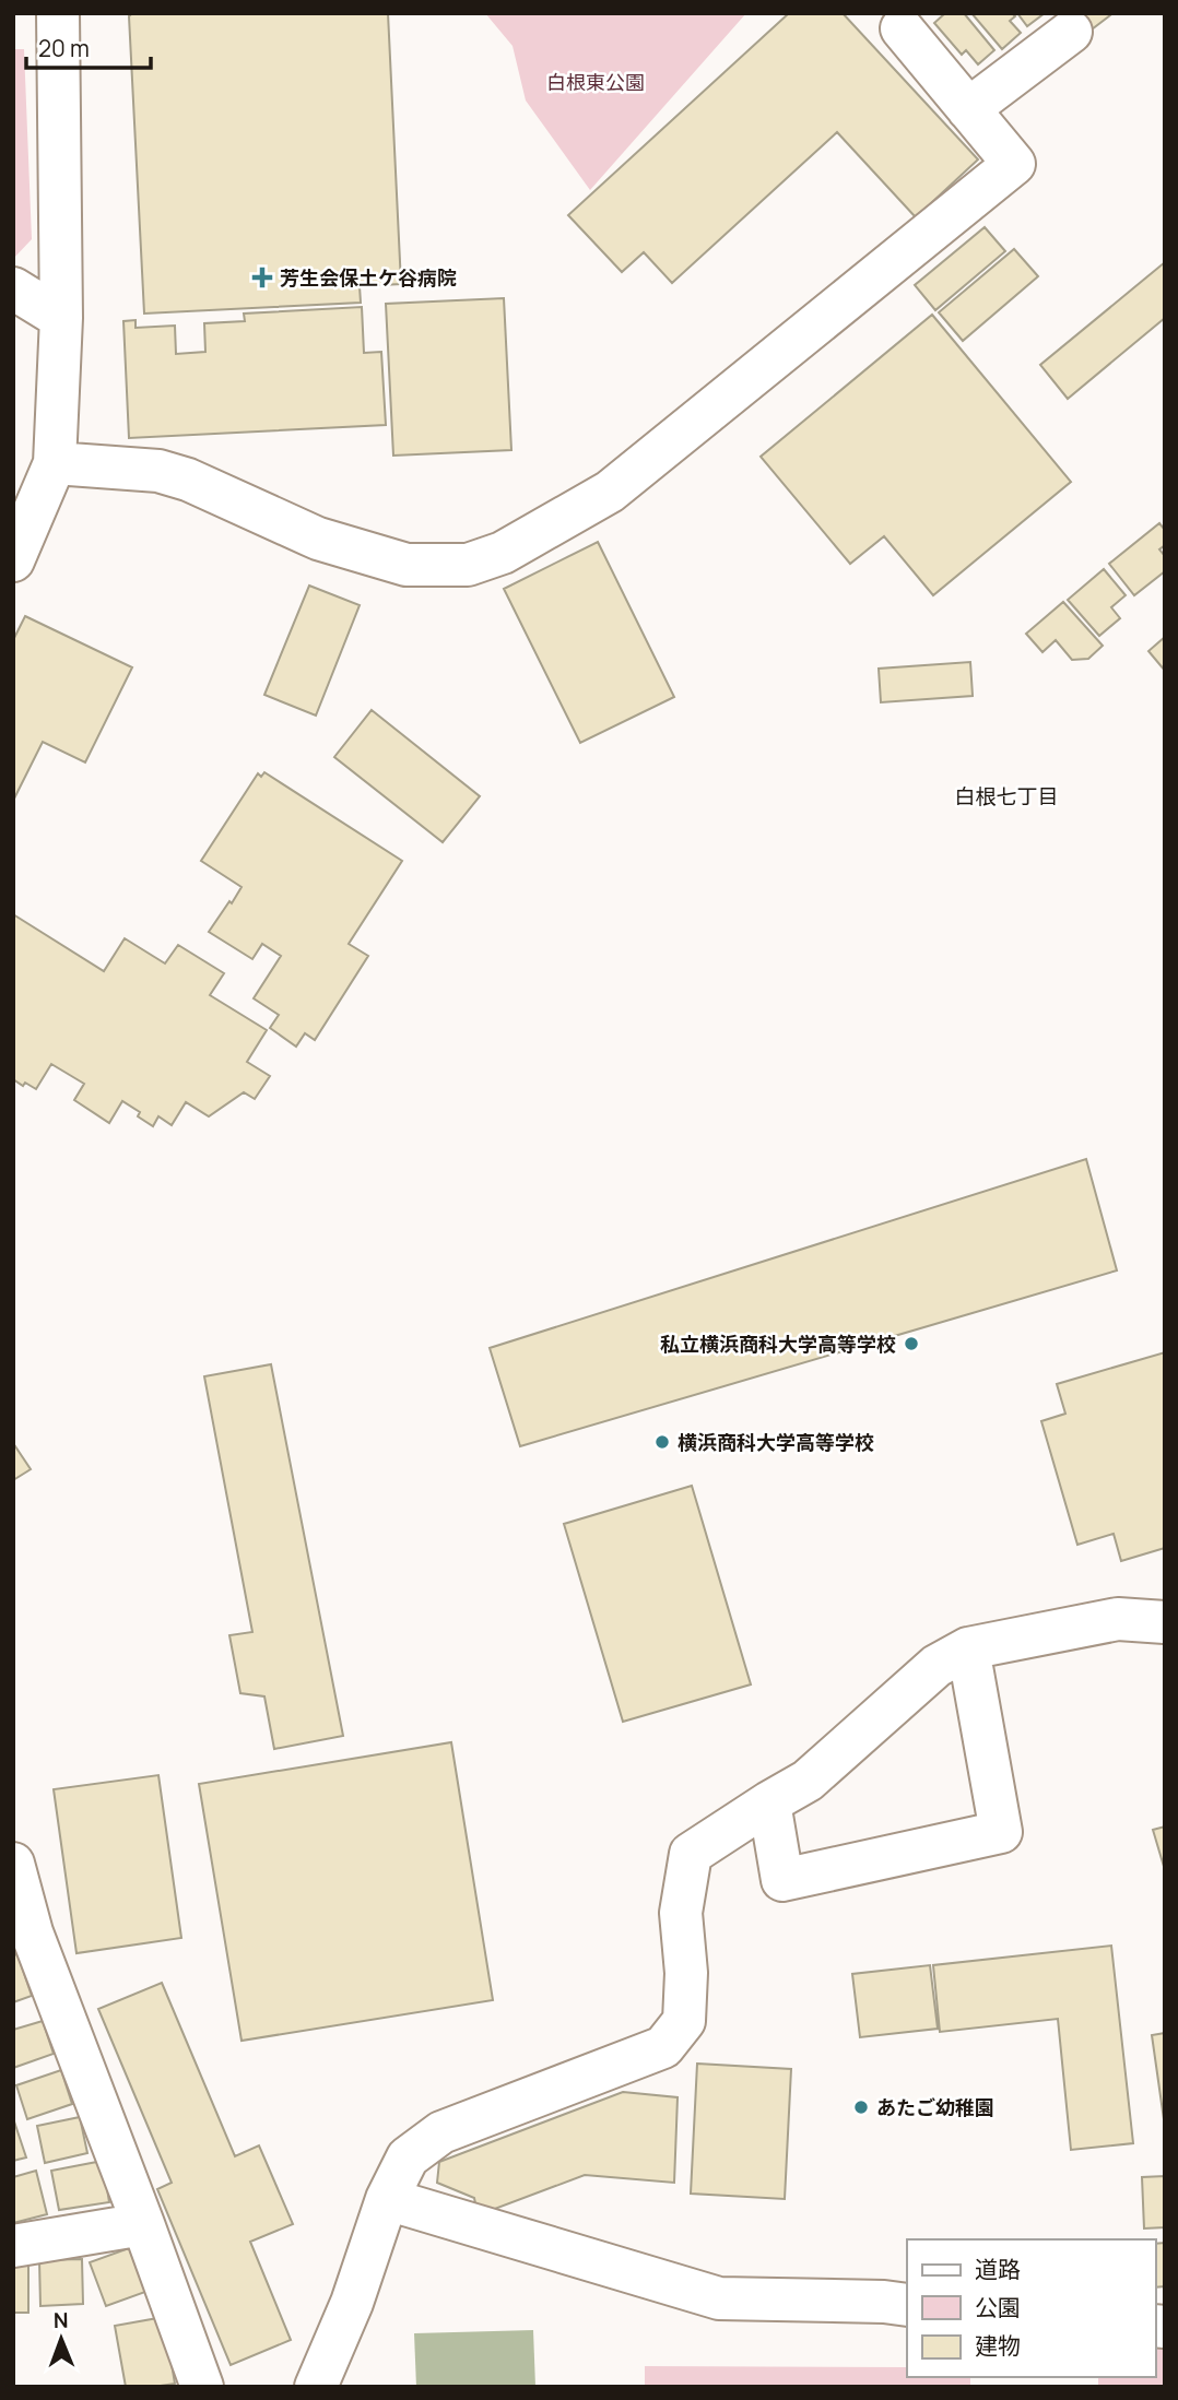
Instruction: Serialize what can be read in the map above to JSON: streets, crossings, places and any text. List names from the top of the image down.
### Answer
{
  "districts": ["白根七丁目"],
  "parks": ["白根東公園"],
  "places": {
    "health": ["芳生会保土ケ谷病院"],
    "other": ["私立横浜商科大学高等学校", "横浜商科大学高等学校", "あたご幼稚園"]
  },
  "legend": ["道路", "公園", "建物"],
  "scale_bar": "20 m",
  "north": "top"
}
